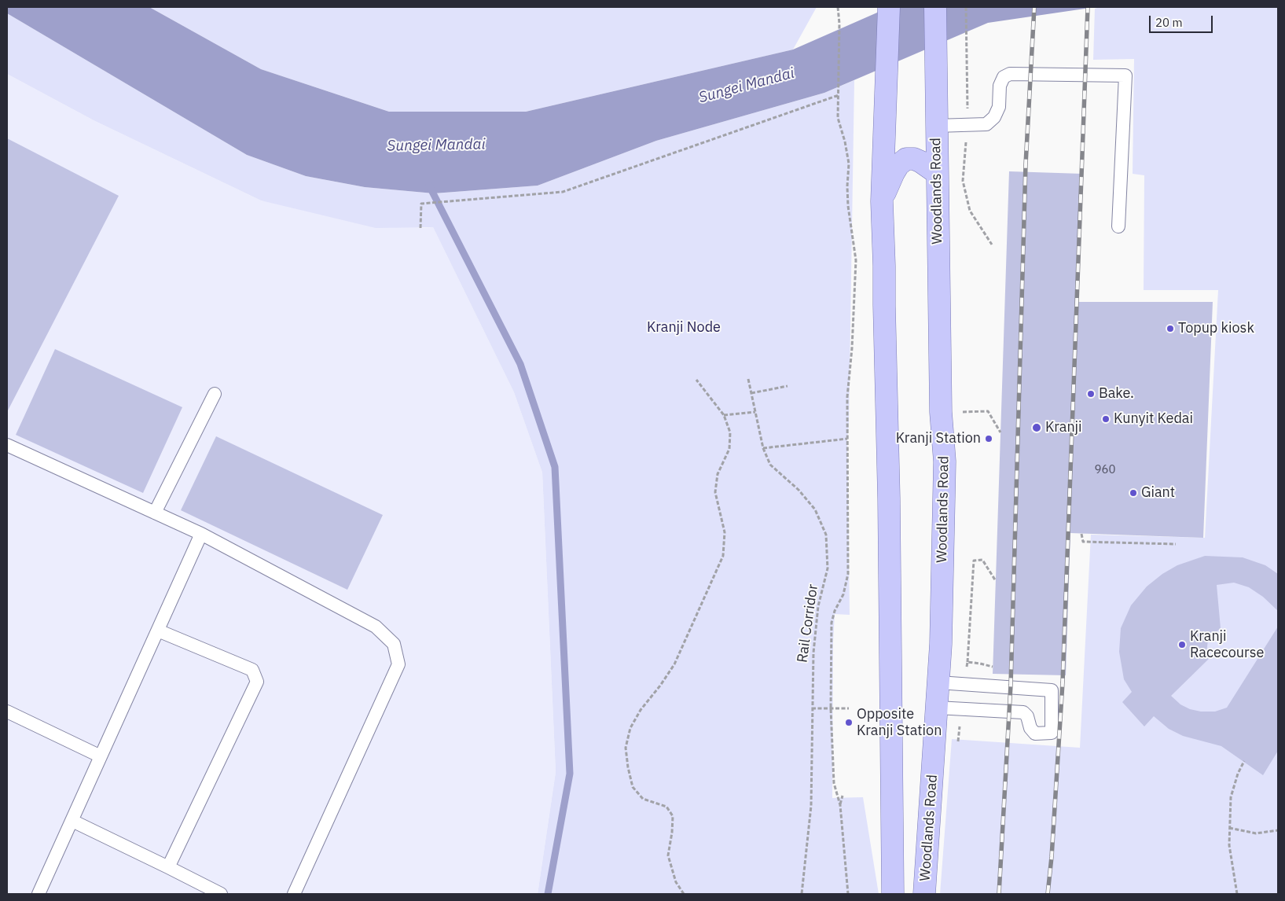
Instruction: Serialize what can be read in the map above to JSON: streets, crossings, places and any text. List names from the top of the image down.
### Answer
{
  "streets": {
    "main road": ["Woodlands Road"],
    "path": ["Rail Corridor"]
  },
  "water": ["Sungei Mandai"],
  "parks": ["Kranji Node"],
  "places": [
    "Topup kiosk",
    "Bake.",
    "Kunyit Kedai",
    "Kranji",
    "Kranji Station",
    "Giant",
    "Kranji Racecourse",
    "Opposite Kranji Station"
  ],
  "house_numbers": ["960"],
  "scale_bar": "20 m"
}
